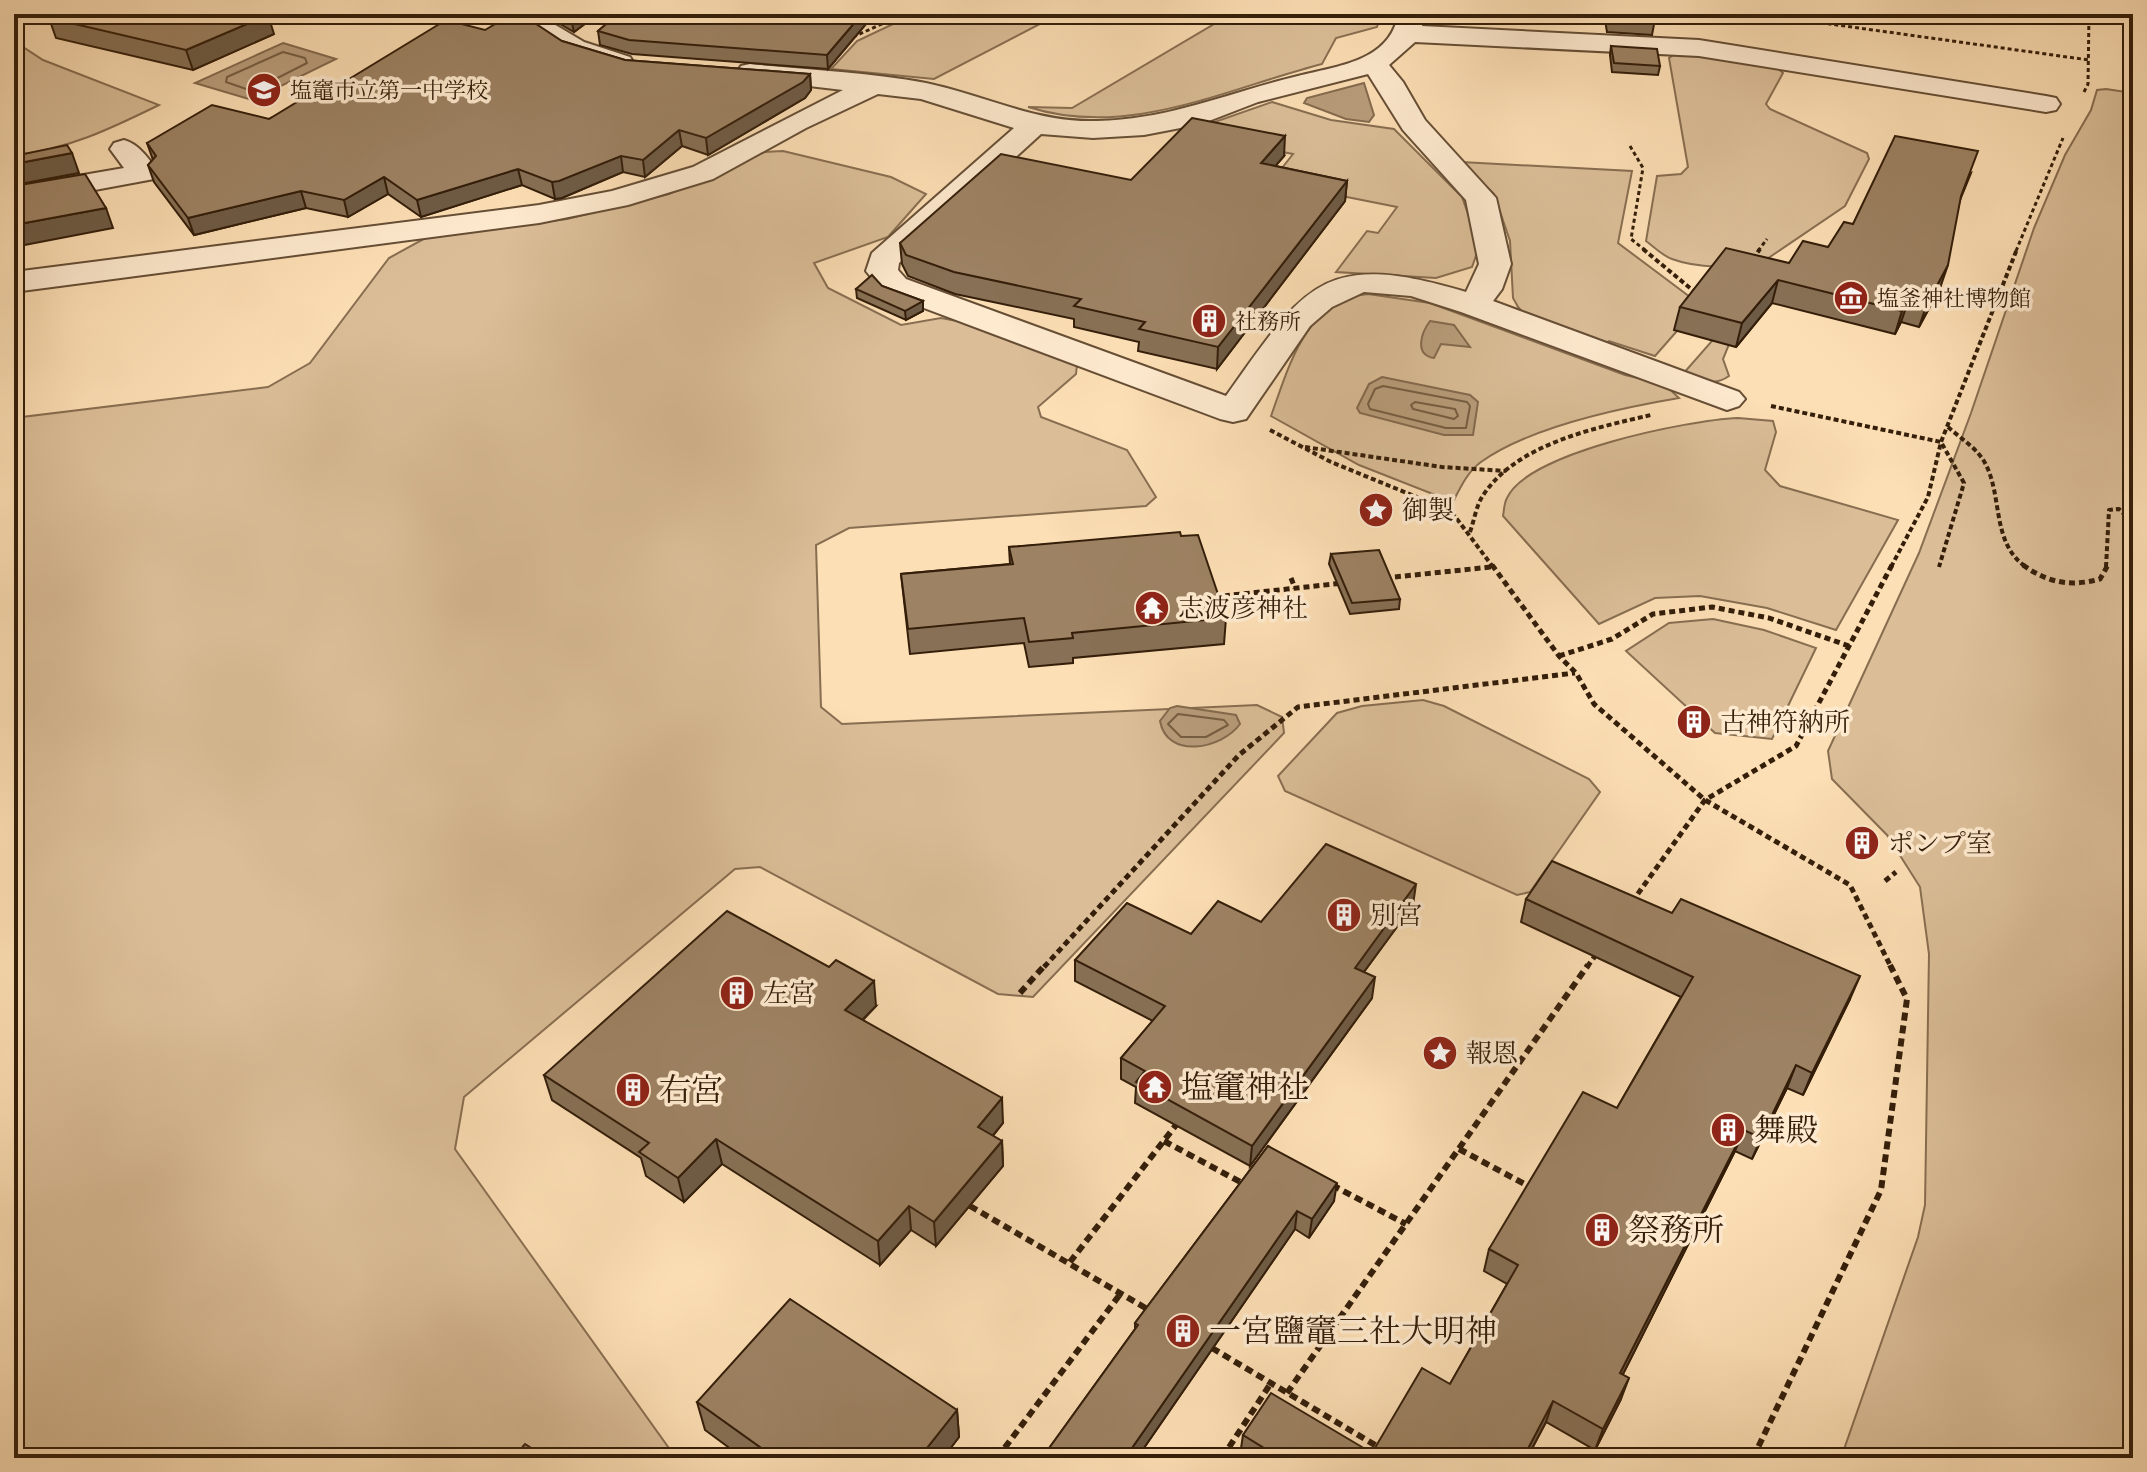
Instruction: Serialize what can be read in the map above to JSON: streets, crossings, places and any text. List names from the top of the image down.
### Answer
{
  "places": {
    "school or university": ["塩竈市立第一中学校"],
    "museum": ["塩釜神社博物館"],
    "building": [
      "社務所",
      "古神符納所",
      "ポンプ室",
      "別宮",
      "左宮",
      "右宮",
      "舞殿",
      "祭務所",
      "一宮鹽竈三社大明神"
    ],
    "place": ["御製", "報恩"],
    "temple": ["志波彦神社", "塩竃神社"]
  }
}
